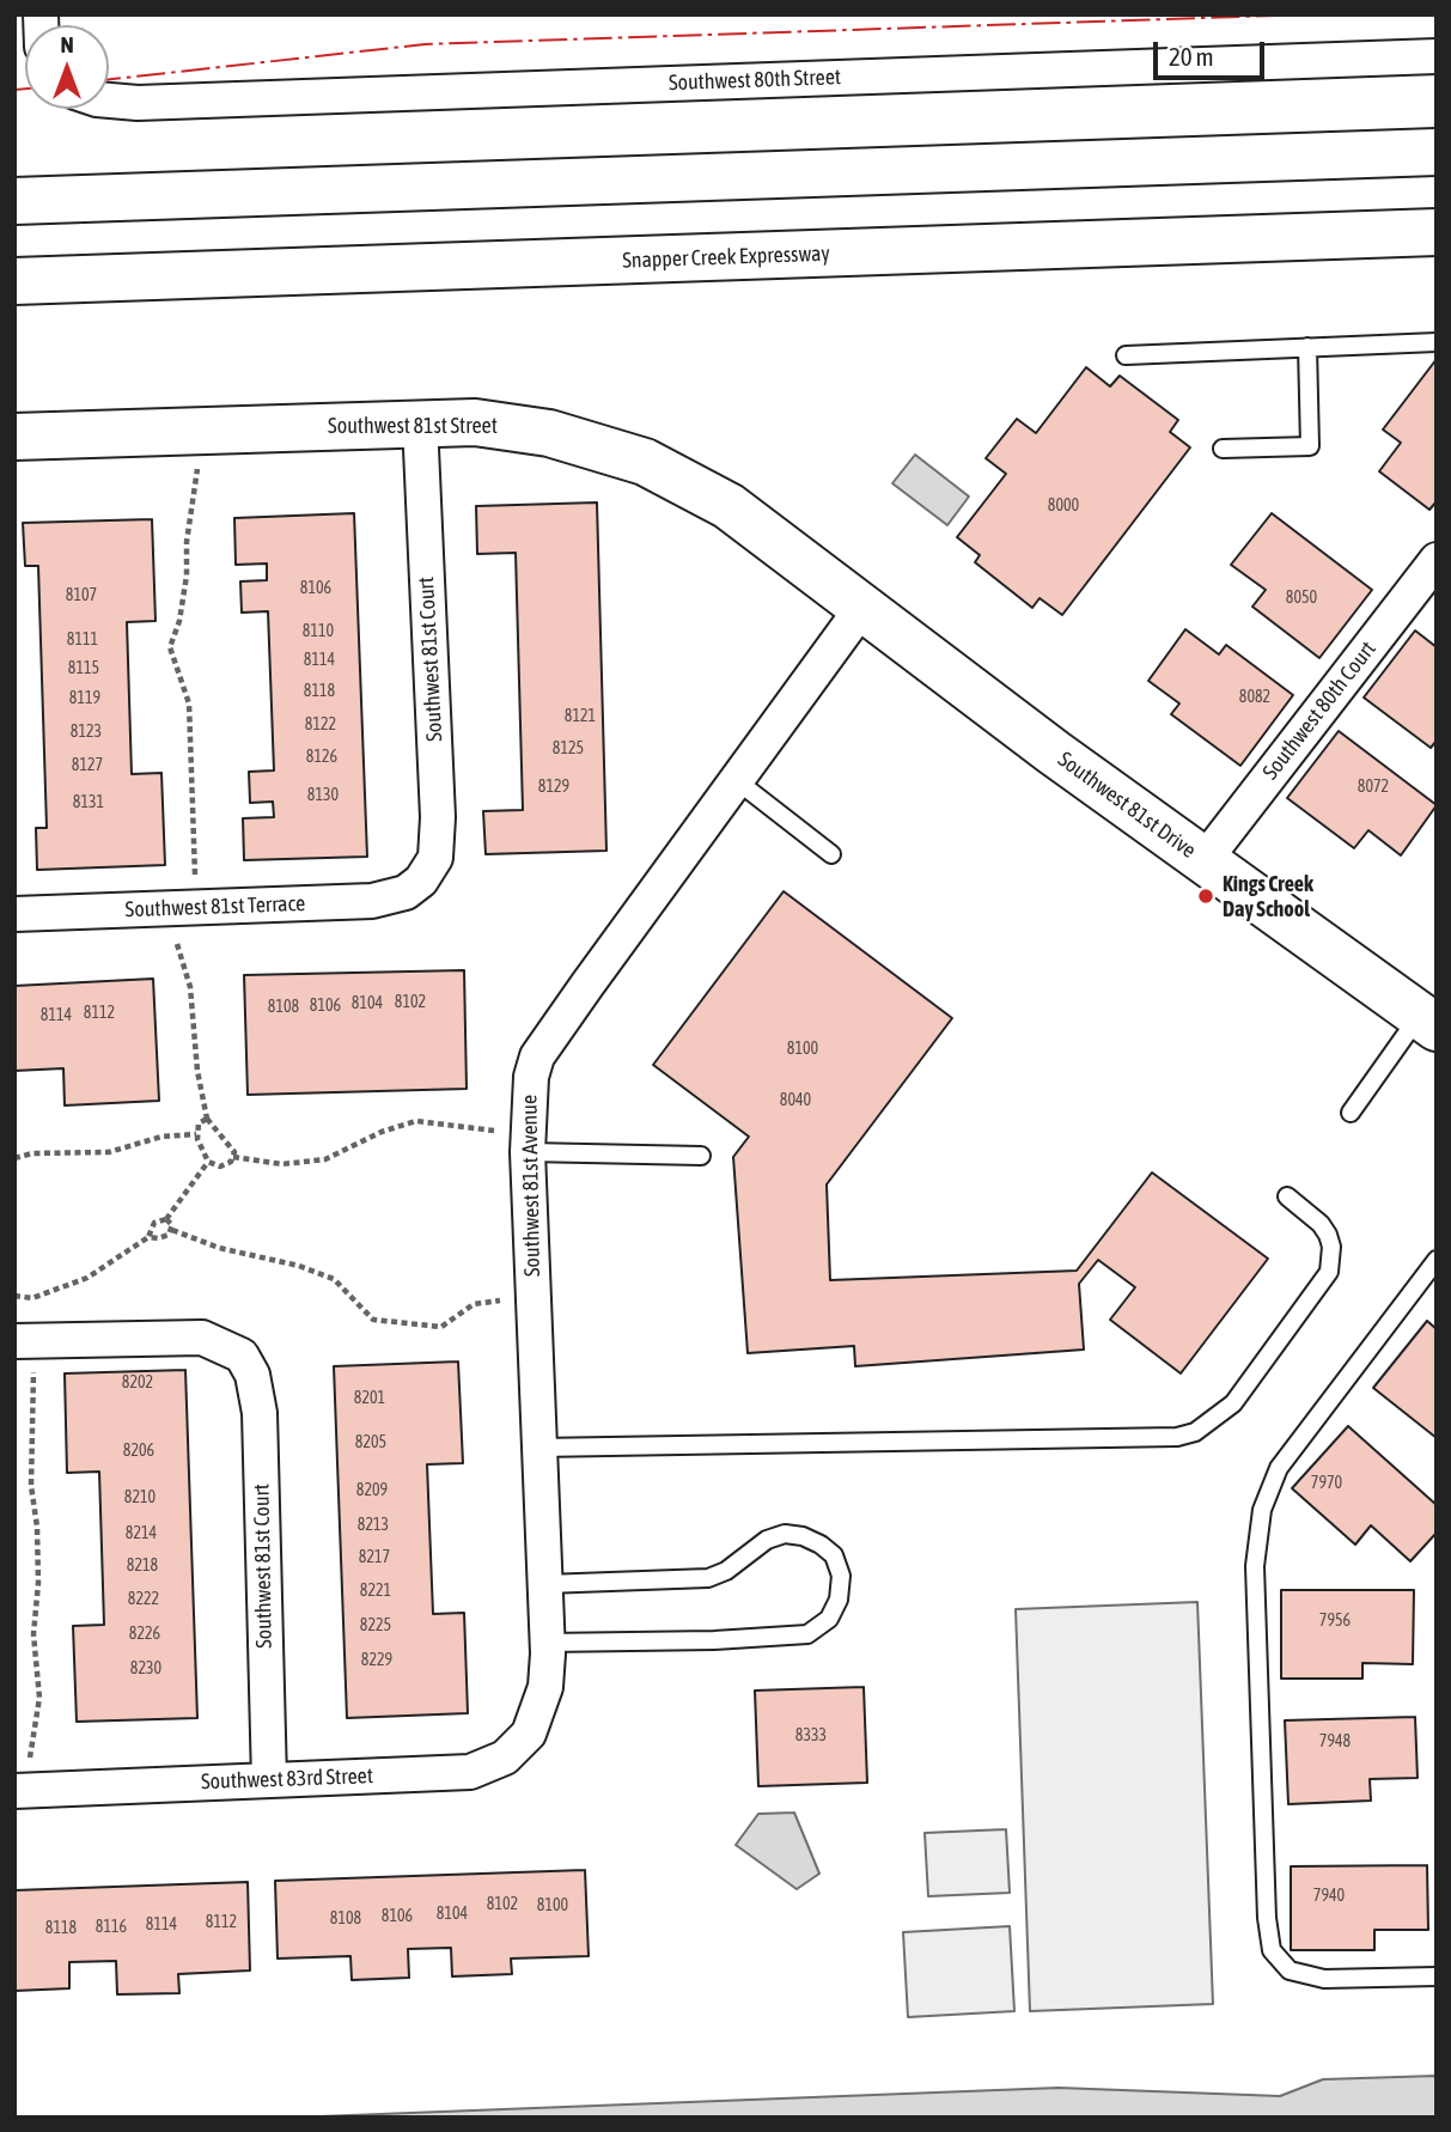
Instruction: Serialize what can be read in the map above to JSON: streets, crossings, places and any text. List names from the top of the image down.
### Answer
{
  "streets": {
    "main road": ["Snapper Creek Expressway", "Southwest 81st Street", "Southwest 81st Drive"],
    "street": [
      "Southwest 80th Street",
      "Southwest 81st Court",
      "Southwest 80th Court",
      "Southwest 81st Terrace",
      "Southwest 81st Avenue",
      "Southwest 83rd Street"
    ]
  },
  "crossings": [
    ["Southwest 81st Street", "Southwest 81st Court"],
    ["Southwest 81st Street", "Southwest 81st Drive"],
    ["Southwest 81st Street", "Southwest 81st Avenue"],
    ["Southwest 81st Court", "Southwest 81st Terrace"],
    ["Southwest 81st Court", "Southwest 83rd Street"],
    ["Southwest 80th Court", "Southwest 81st Drive"],
    ["Southwest 81st Drive", "Southwest 81st Avenue"],
    ["Southwest 81st Avenue", "Southwest 83rd Street"]
  ],
  "places": ["Kings Creek Day School"],
  "house_numbers": [
    "8000",
    "8106",
    "8107",
    "8050",
    "8110",
    "8111",
    "8114",
    "8115",
    "8118",
    "8082",
    "8119",
    "8121",
    "8122",
    "8123",
    "8125",
    "8126",
    "8127",
    "8129",
    "8072",
    "8130",
    "8131",
    "8102",
    "8104",
    "8106",
    "8108",
    "8112",
    "8114",
    "8100",
    "8040",
    "8202",
    "8201",
    "8205",
    "8206",
    "7970",
    "8209",
    "8210",
    "8213",
    "8214",
    "8217",
    "8218",
    "8221",
    "8222",
    "7956",
    "8225",
    "8226",
    "8229",
    "8230",
    "8333",
    "7948",
    "7940",
    "8102",
    "8100",
    "8104",
    "8106",
    "8108",
    "8112",
    "8114",
    "8116",
    "8118"
  ],
  "scale_bar": "20 m",
  "north": "top"
}
